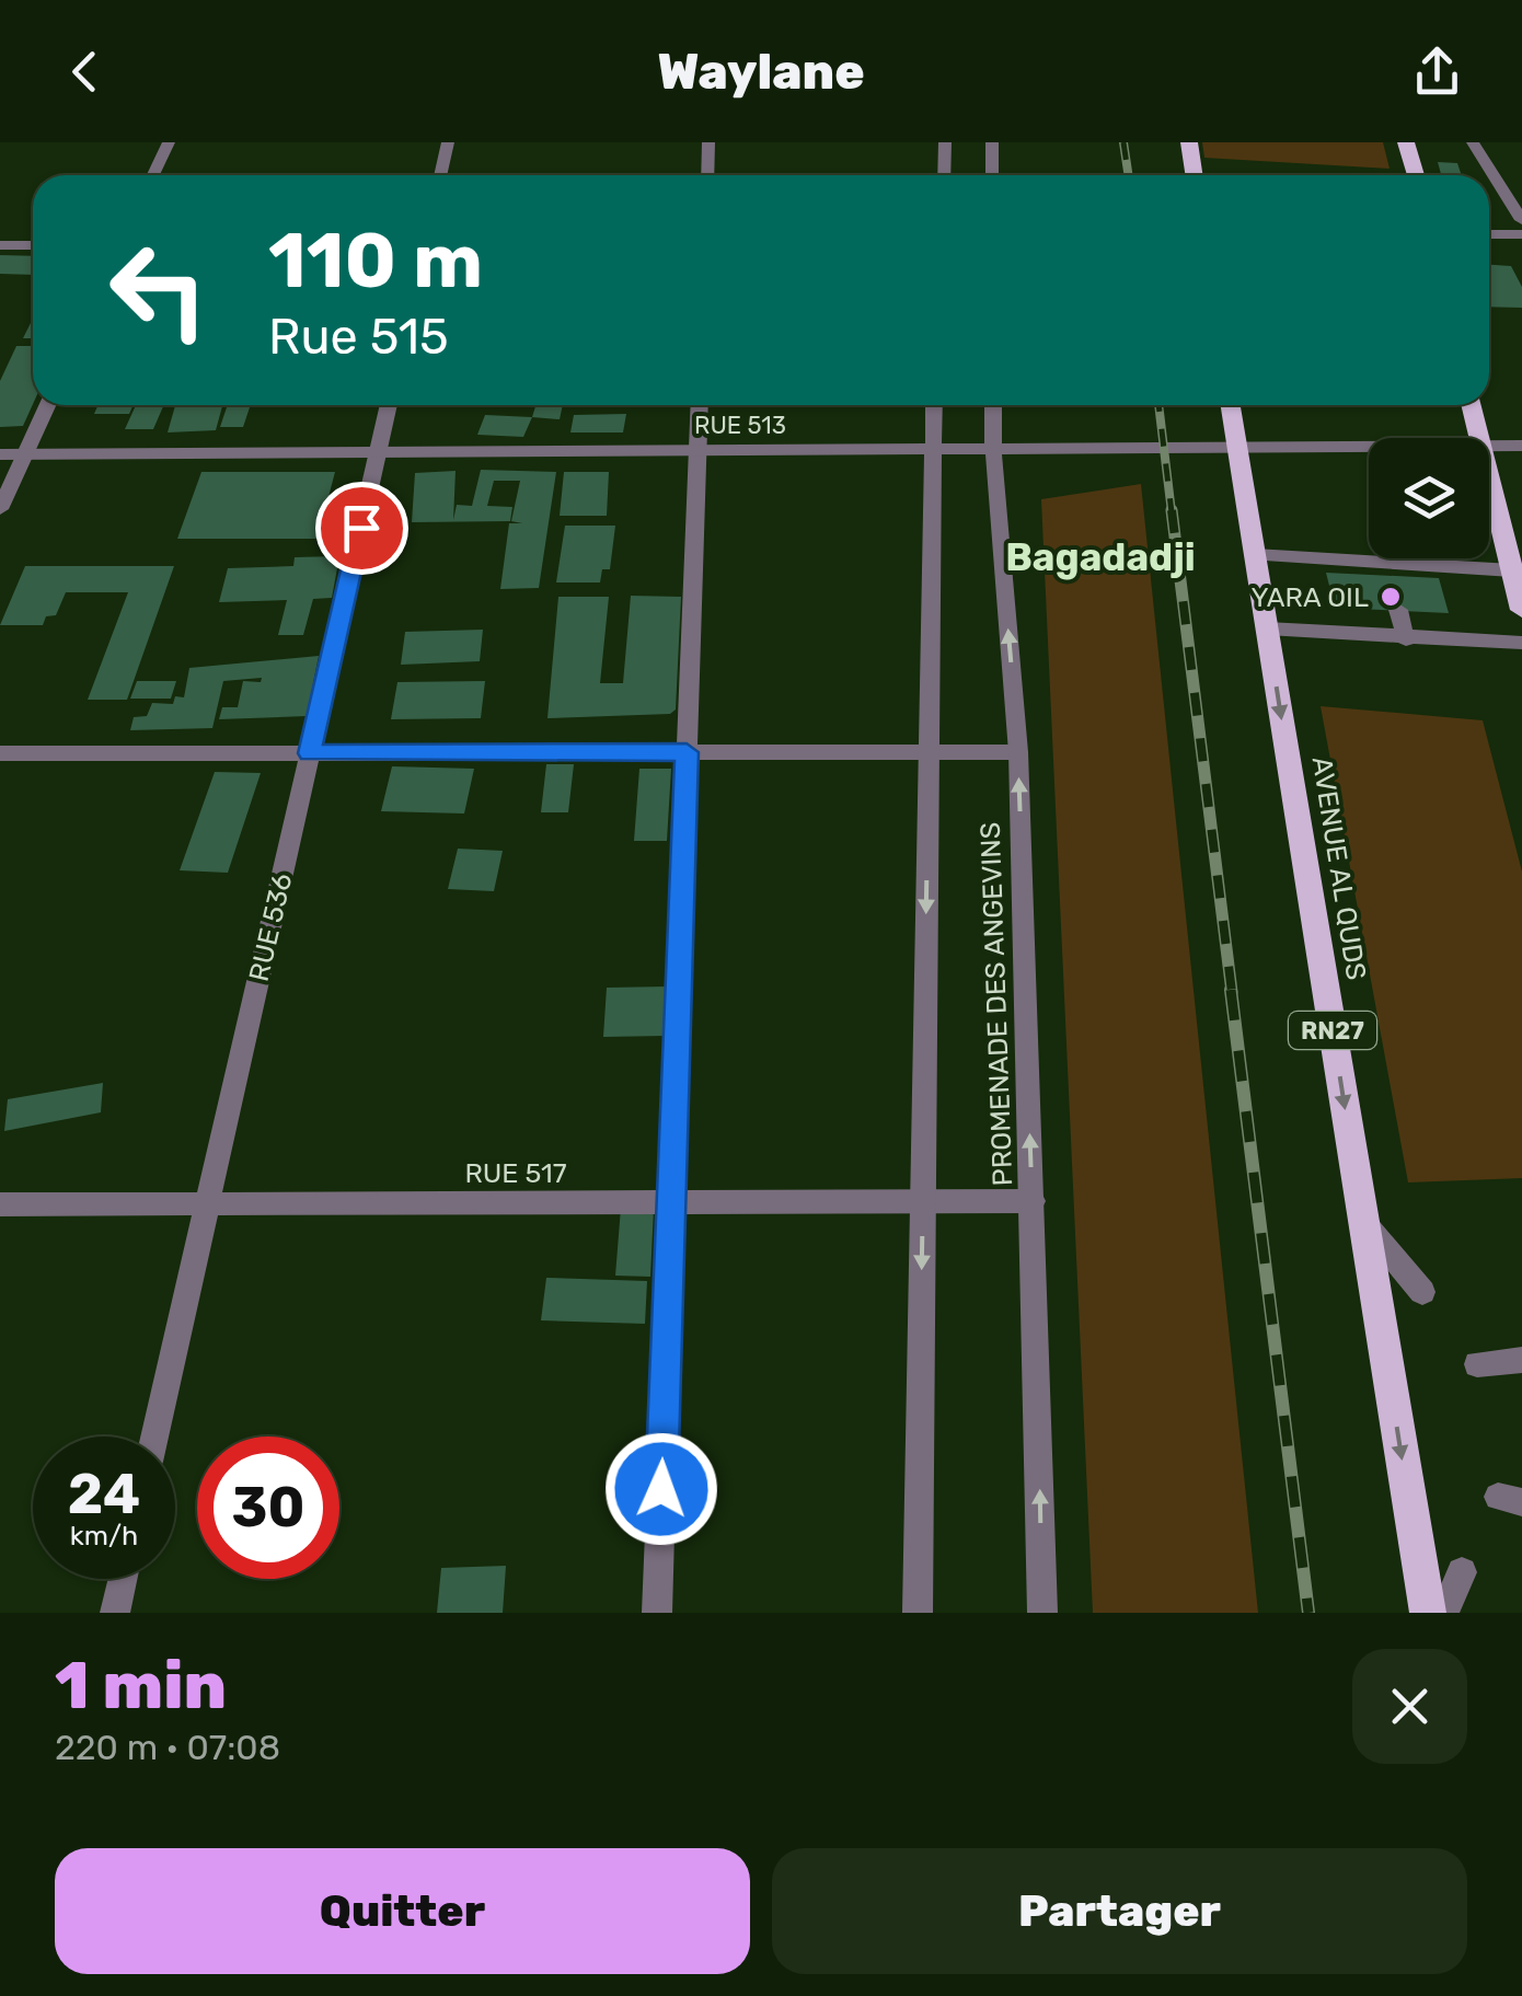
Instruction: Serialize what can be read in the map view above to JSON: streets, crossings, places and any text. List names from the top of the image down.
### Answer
{
  "streets": {
    "main road": ["AVENUE AL QUDS", "RN27"],
    "street": [
      "RUE 513",
      "RUE 536",
      "PROMENADE DES ANGEVINS",
      "RUE 517"
    ]
  },
  "crossings": [
    ["RUE 513", "AVENUE AL QUDS"],
    ["RUE 513", "RUE 536"],
    ["RUE 513", "PROMENADE DES ANGEVINS"],
    ["RUE 536", "RUE 517"],
    ["PROMENADE DES ANGEVINS", "RUE 517"]
  ],
  "one_way": ["AVENUE AL QUDS"],
  "districts": ["Bagadadji"],
  "places": ["YARA OIL"],
  "page": {
    "header": "Waylane",
    "turn": ["110 m", "Rue 515"],
    "speed": "24 km/h",
    "limit": "30",
    "heading": ["1 min", "220 m · 07:08"],
    "buttons": ["Quitter", "Partager"]
  }
}
